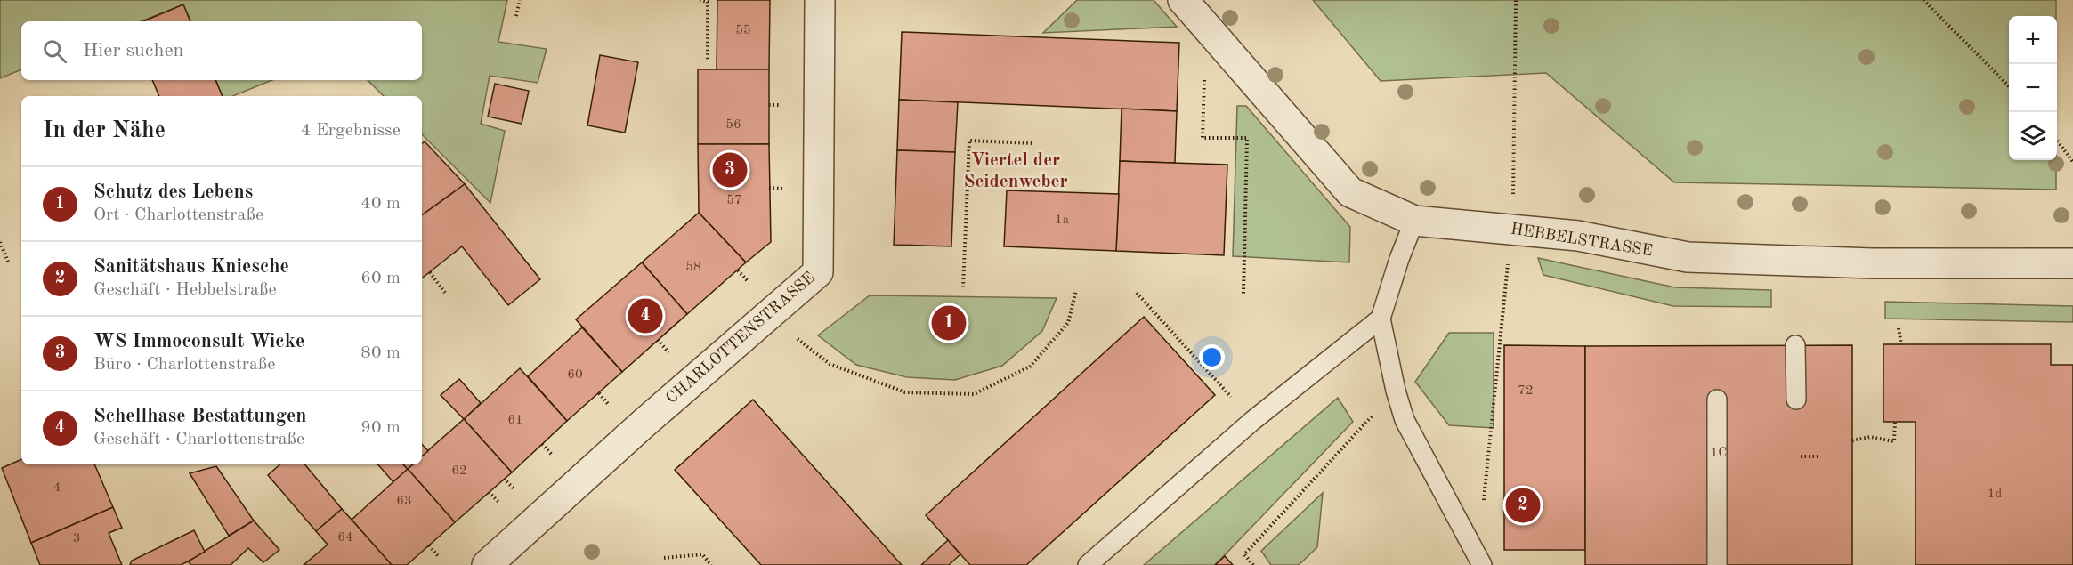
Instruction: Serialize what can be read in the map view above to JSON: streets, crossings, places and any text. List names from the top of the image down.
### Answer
{
  "streets": {
    "street": ["HEBBELSTRASSE", "CHARLOTTENSTRASSE"]
  },
  "districts": ["Viertel der Seidenweber"],
  "house_numbers": [
    "55",
    "56",
    "57",
    "1a",
    "58",
    "60",
    "72",
    "61",
    "1C",
    "62",
    "4",
    "1d",
    "63",
    "64",
    "3"
  ],
  "page": {
    "map_buttons": ["+", "−"],
    "search": "Hier suchen",
    "heading": ["In der Nähe", "4 Ergebnisse"],
    "pins": [
      "3",
      "4",
      "1",
      "2"
    ],
    "list": [
      {
        "mark": "1",
        "name": "Schutz des Lebens",
        "note": "Ort · Charlottenstraße",
        "value": "40 m"
      },
      {
        "mark": "2",
        "name": "Sanitätshaus Kniesche",
        "note": "Geschäft · Hebbelstraße",
        "value": "60 m"
      },
      {
        "mark": "3",
        "name": "WS Immoconsult Wicke",
        "note": "Büro · Charlottenstraße",
        "value": "80 m"
      },
      {
        "mark": "4",
        "name": "Schellhase Bestattungen",
        "note": "Geschäft · Charlottenstraße",
        "value": "90 m"
      }
    ]
  }
}
